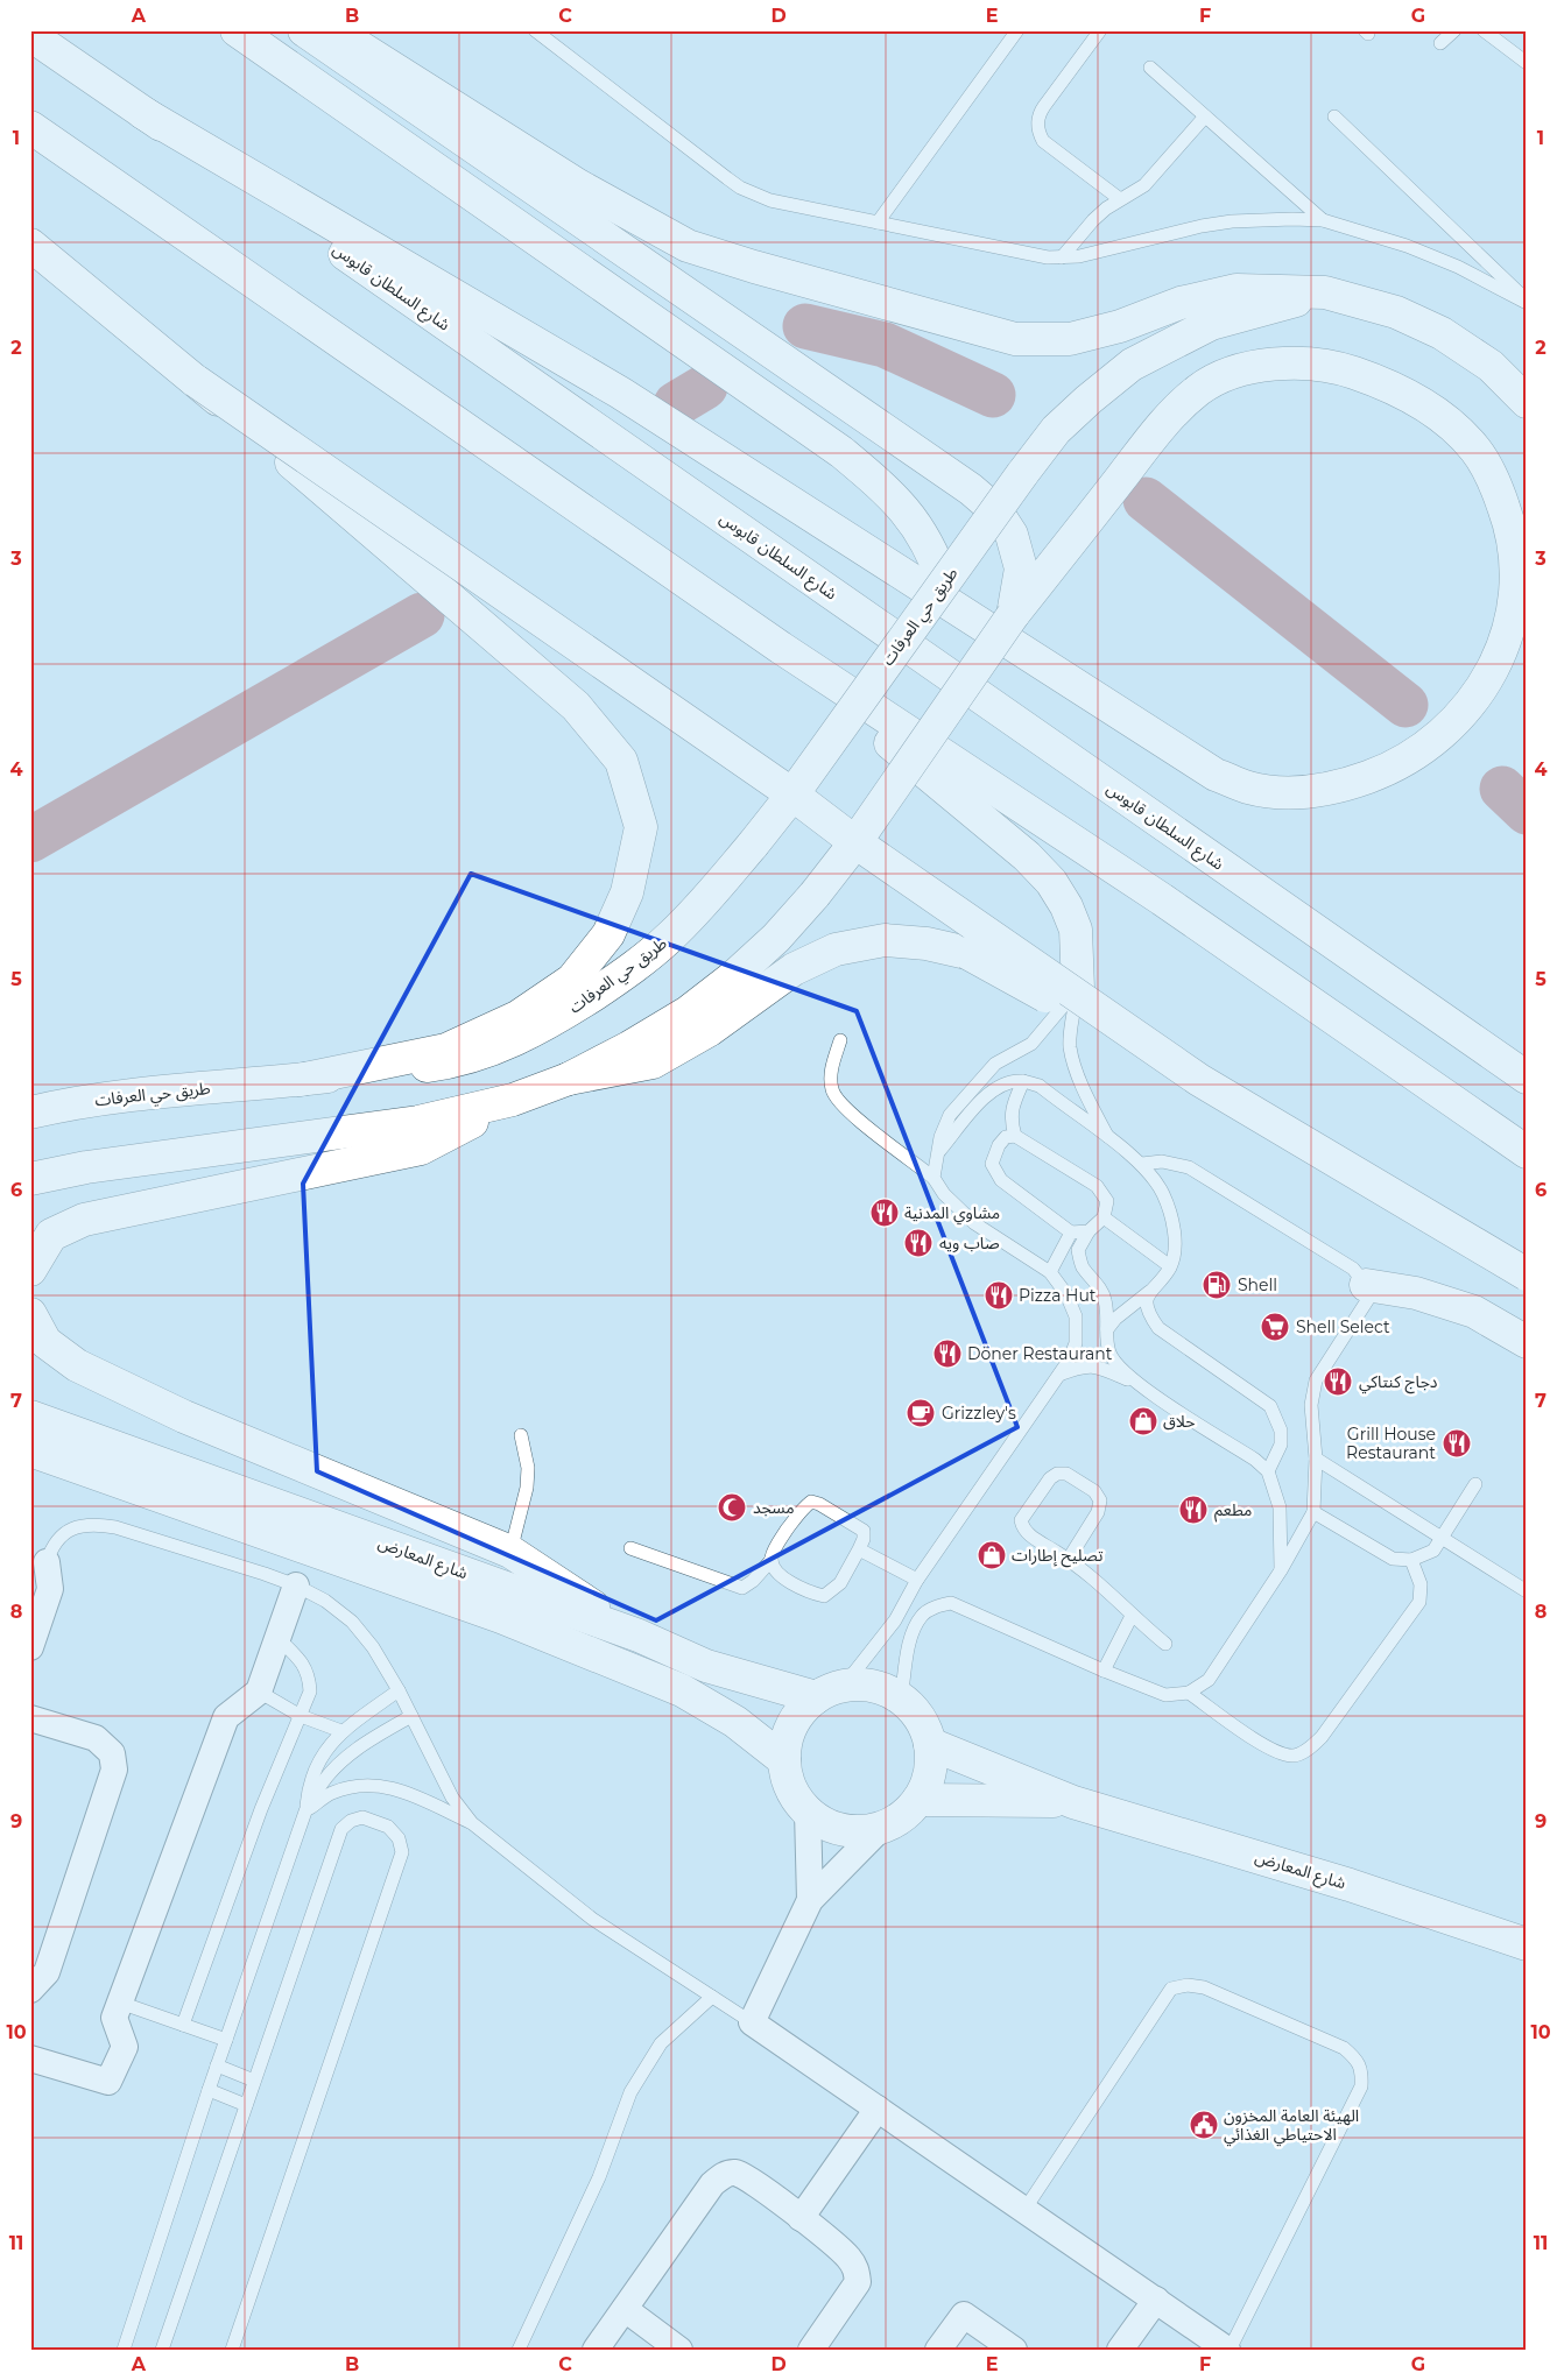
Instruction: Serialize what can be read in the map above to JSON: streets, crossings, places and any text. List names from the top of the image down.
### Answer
{
  "streets": {
    "main road": ["شارع السلطان قابوس", "طريق حي العرفات", "شارع المعارض"]
  },
  "places": {
    "restaurant": [
      "مشاوي المدنية",
      "صاب ويه",
      "Pizza Hut",
      "Döner Restaurant",
      "دجاج كنتاكي",
      "Grill House Restaurant",
      "مطعم"
    ],
    "fuel station": ["Shell"],
    "supermarket": ["Shell Select"],
    "cafe": ["Grizzley's"],
    "shop": ["حلاق", "تصليح إطارات"],
    "mosque": ["مسجد"],
    "public building": ["الهيئة العامة المخزون الاحتياطي الغذائي"]
  },
  "grid": {
    "columns": [
      "A",
      "B",
      "C",
      "D",
      "E",
      "F",
      "G"
    ],
    "rows": [
      "1",
      "2",
      "3",
      "4",
      "5",
      "6",
      "7",
      "8",
      "9",
      "10",
      "11"
    ]
  }
}
